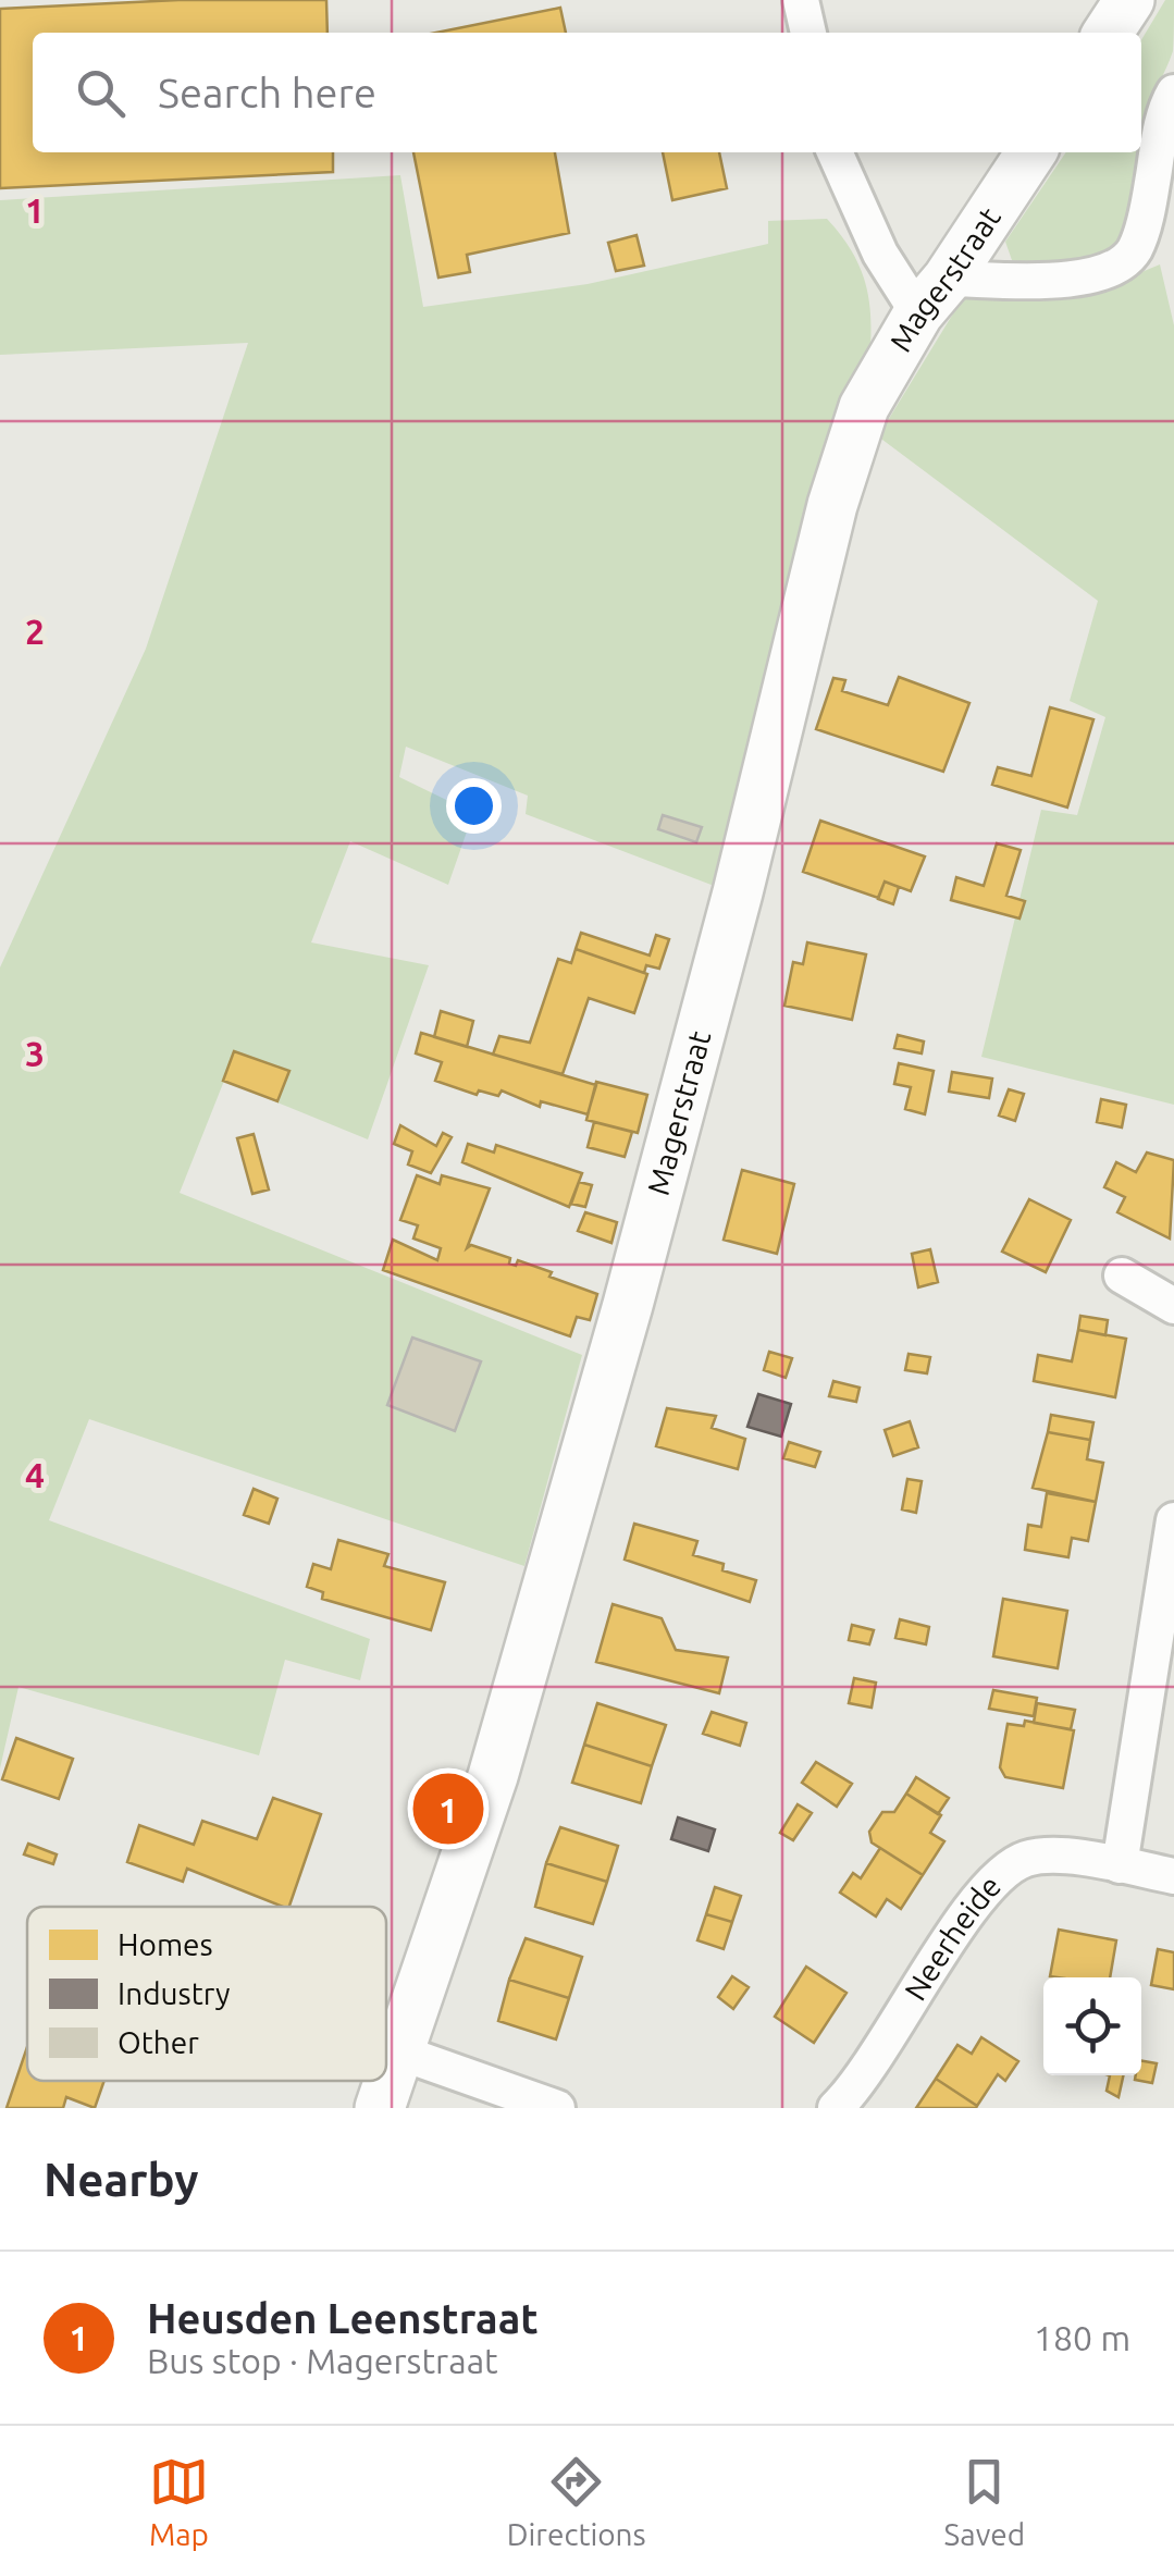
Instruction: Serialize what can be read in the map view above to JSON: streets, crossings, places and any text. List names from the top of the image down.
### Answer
{
  "streets": {
    "street": ["Magerstraat", "Neerheide"]
  },
  "legend": ["Homes", "Industry", "Other"],
  "page": {
    "search": "Search here",
    "pins": "1",
    "heading": "Nearby",
    "list": [
      {
        "mark": "1",
        "name": "Heusden Leenstraat",
        "note": "Bus stop · Magerstraat",
        "value": "180 m"
      }
    ],
    "nav": ["Map", "Directions", "Saved"]
  },
  "grid": {
    "rows": [
      "1",
      "2",
      "3",
      "4"
    ]
  }
}
